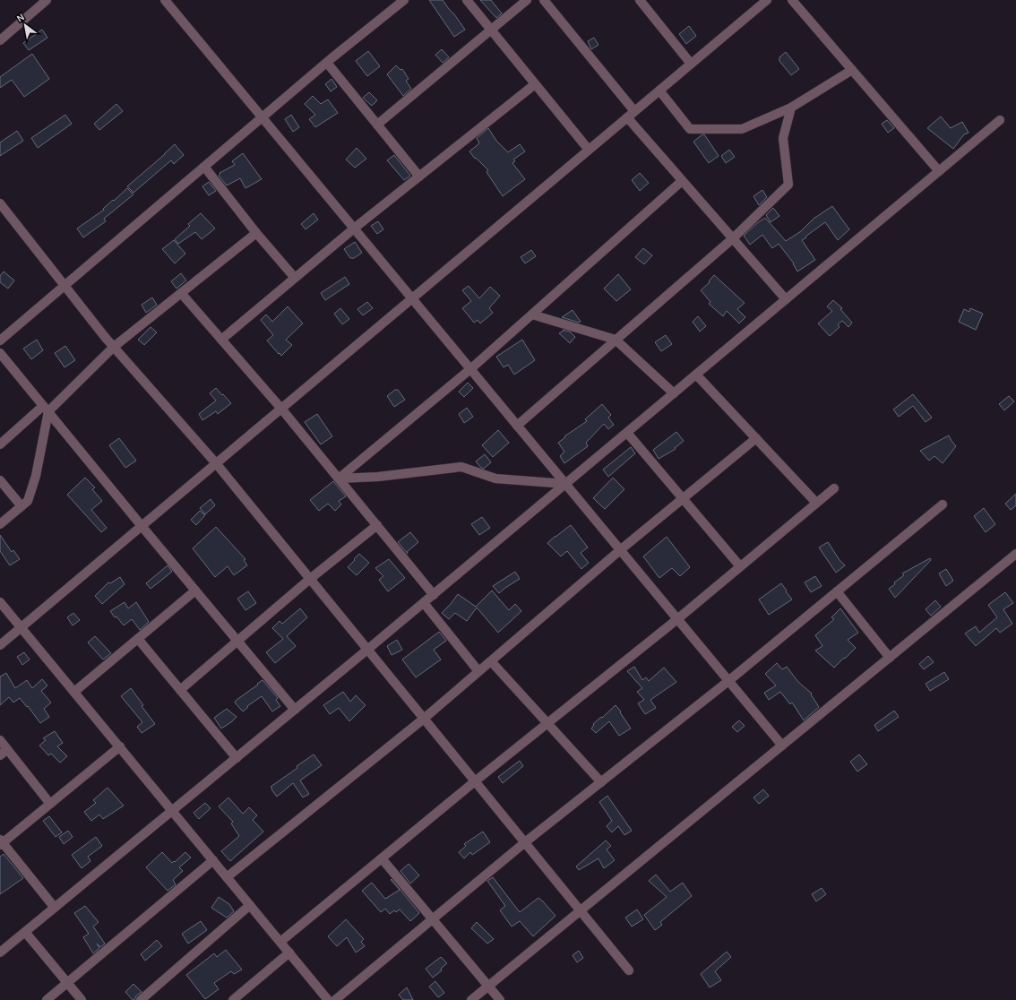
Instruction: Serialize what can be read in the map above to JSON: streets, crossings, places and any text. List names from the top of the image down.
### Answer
{
  "north": "top left"
}
